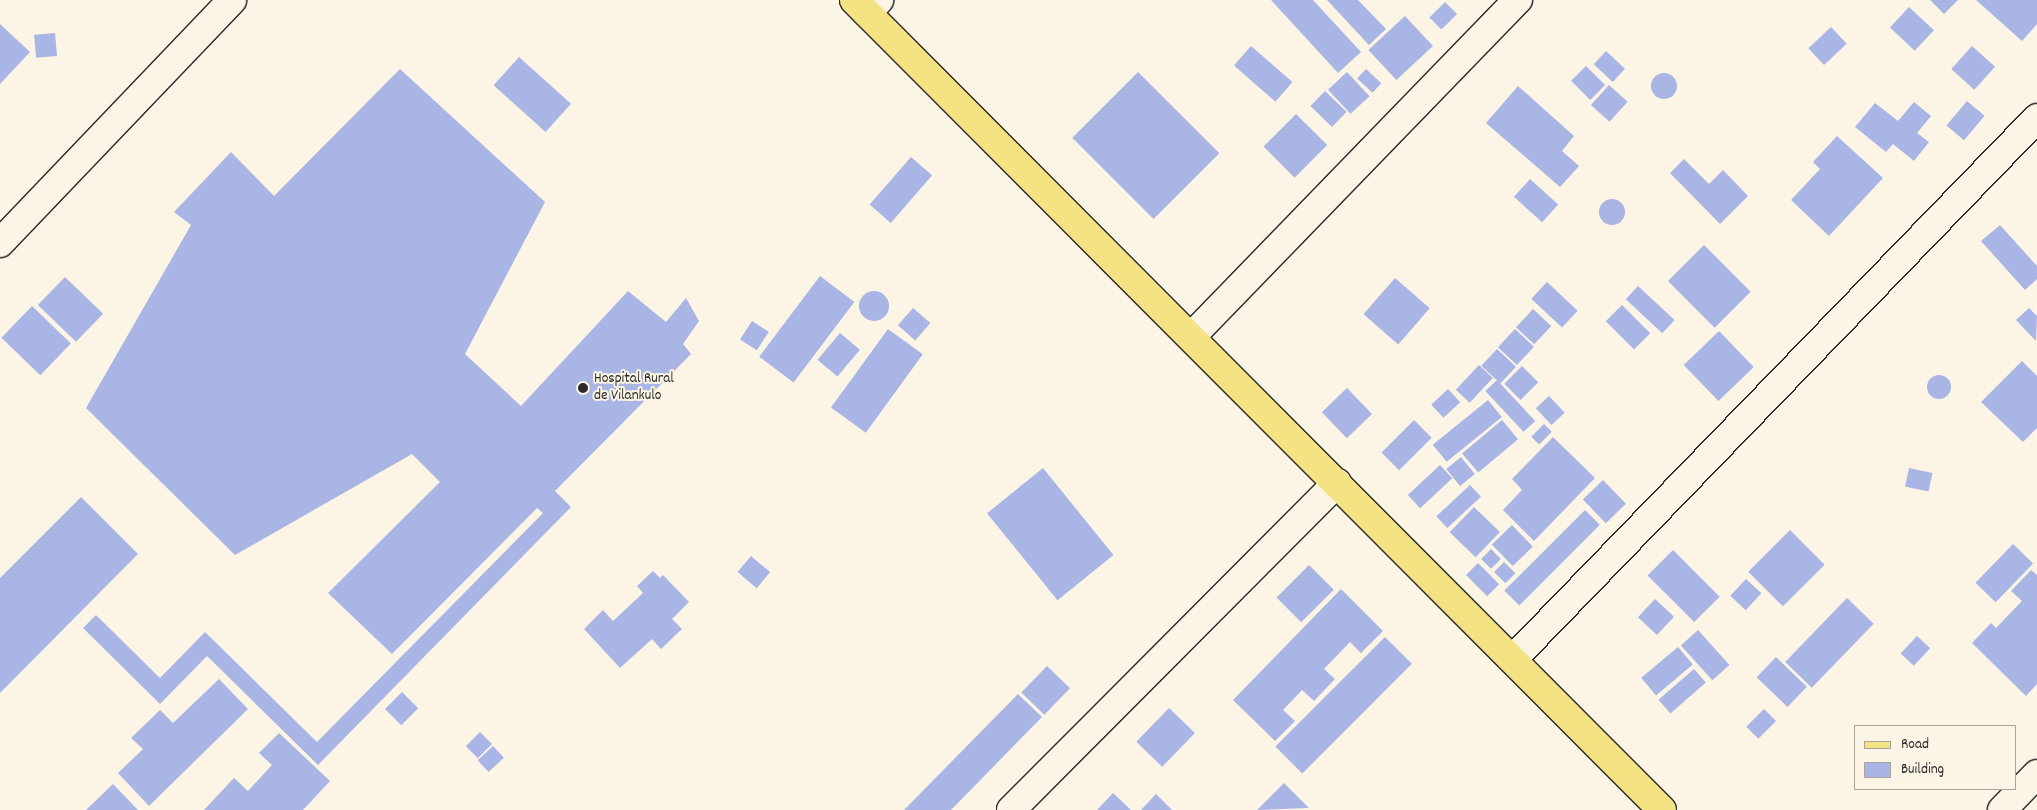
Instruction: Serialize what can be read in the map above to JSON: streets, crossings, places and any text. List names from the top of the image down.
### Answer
{
  "places": ["Hospital Rural de Vilankulo"],
  "legend": ["Road", "Building"]
}
